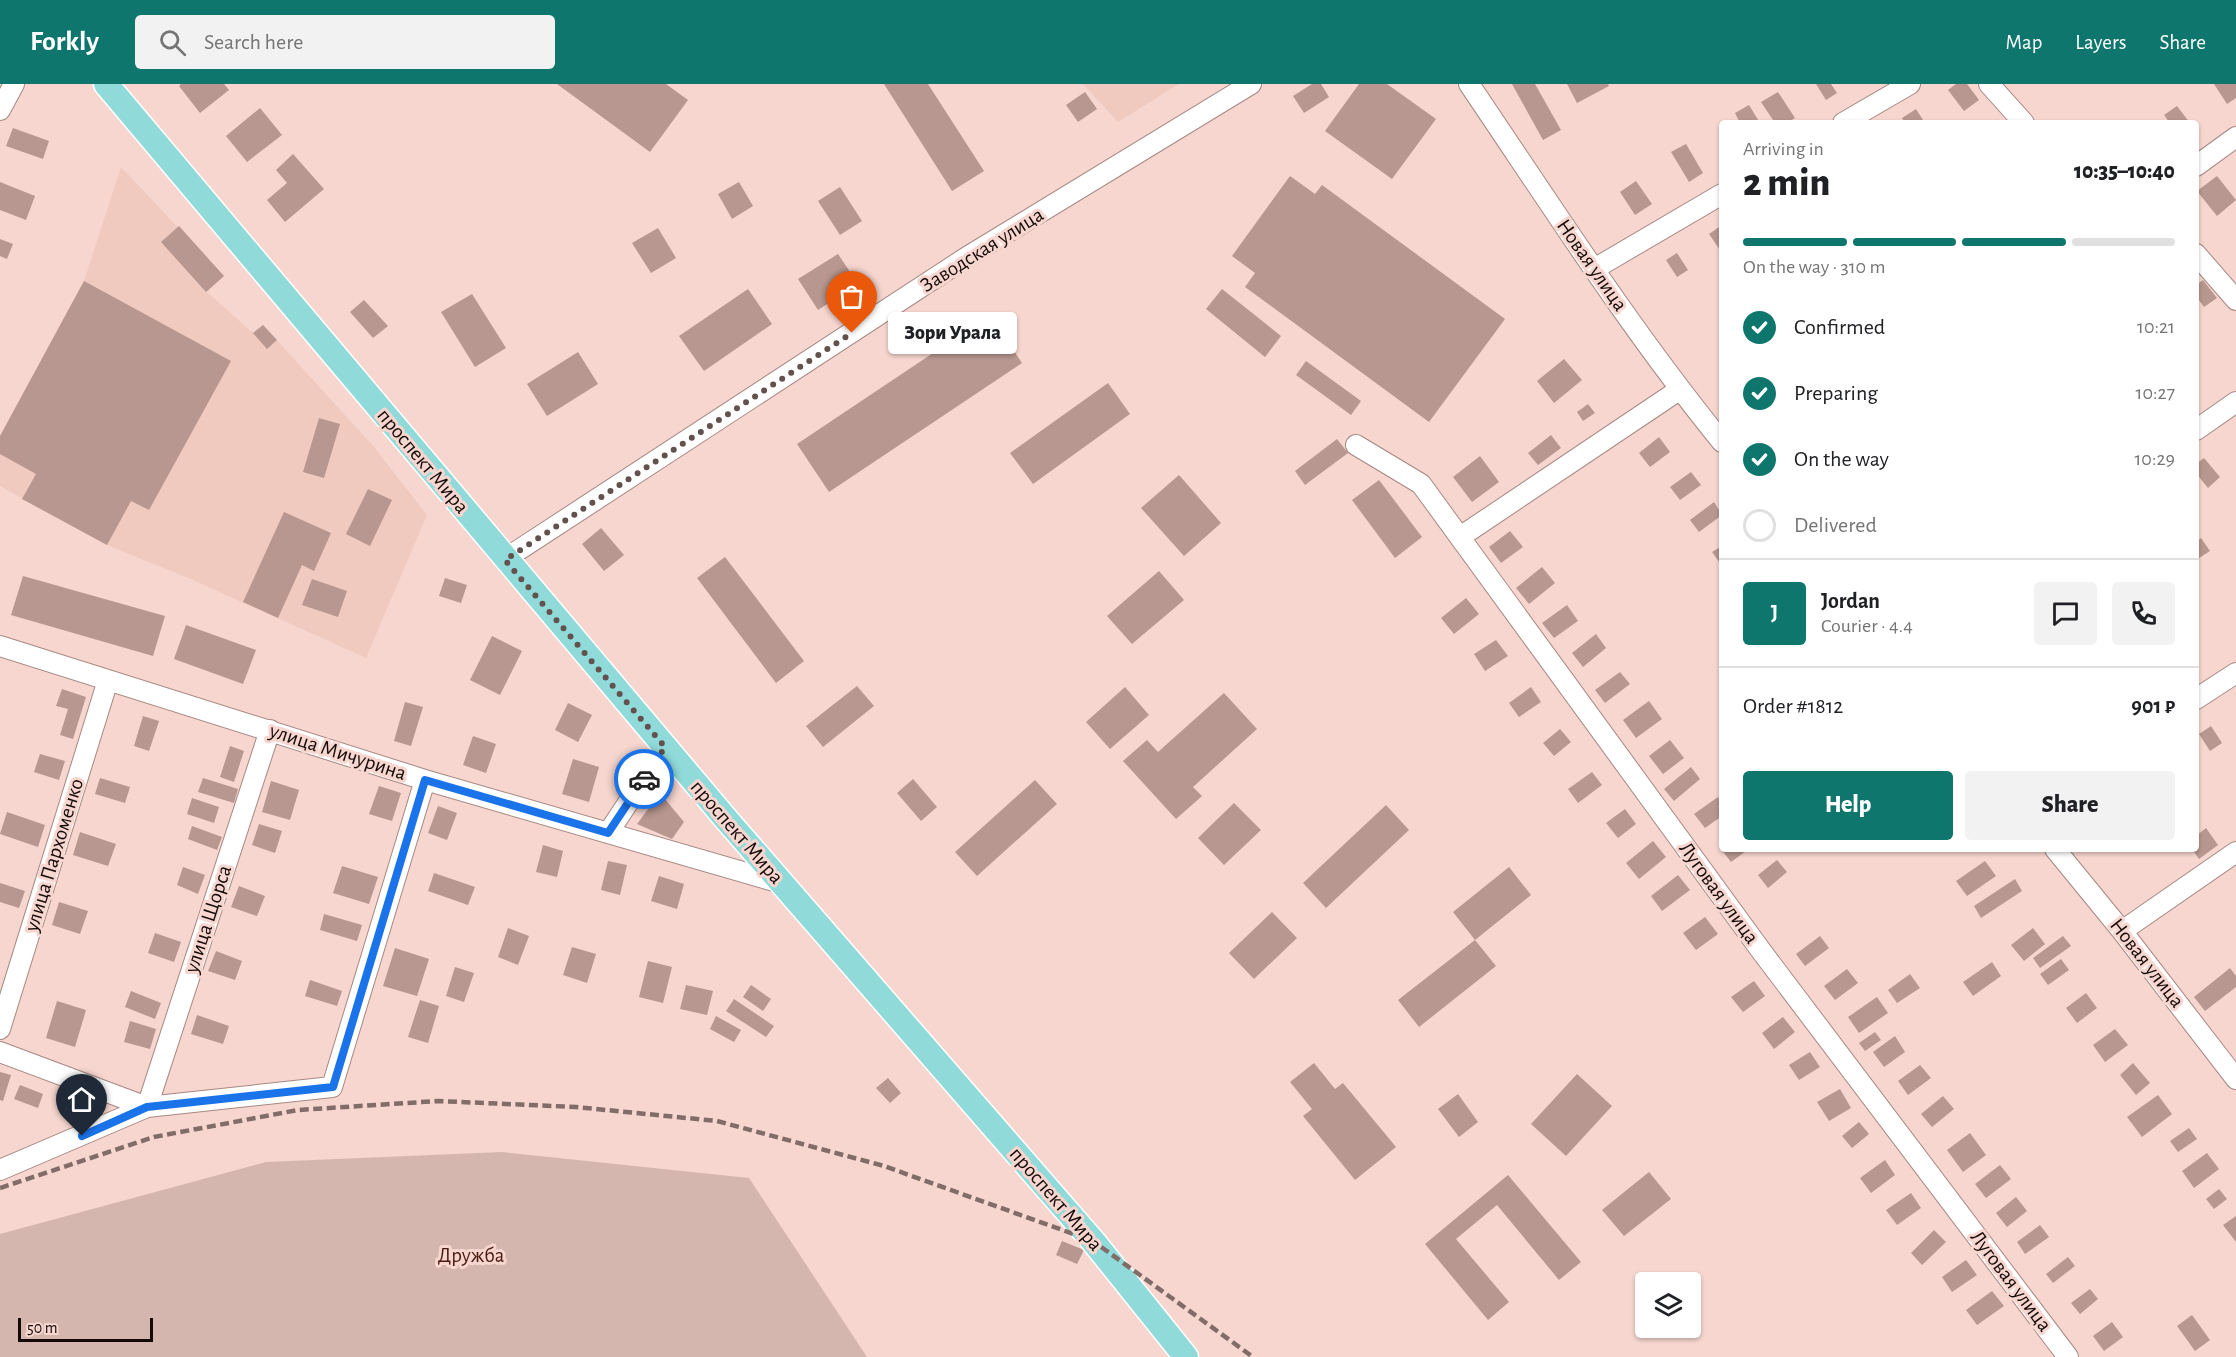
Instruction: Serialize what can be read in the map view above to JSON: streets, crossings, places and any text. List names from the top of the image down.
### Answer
{
  "streets": {
    "main road": ["проспект Мира"],
    "street": [
      "Заводская улица",
      "Новая улица",
      "улица Мичурина",
      "улица Пархоменко",
      "Луговая улица",
      "улица Щорса"
    ]
  },
  "crossings": [
    ["Заводская улица", "проспект Мира"],
    ["проспект Мира", "улица Мичурина"],
    ["улица Мичурина", "улица Пархоменко"],
    ["улица Мичурина", "улица Щорса"]
  ],
  "parks": ["Дружба"],
  "places": ["Зори Урала"],
  "scale_bar": "50 m",
  "page": {
    "header": "Forkly",
    "search": "Search here",
    "nav": ["Map", "Layers", "Share"],
    "heading": ["2 min", "Arriving in", "10:35–10:40"],
    "panel": [
      "Jordan",
      "Courier · 4.4",
      "Order #1812",
      "901 ₽"
    ],
    "bar": "On the way · 310 m",
    "list": [
      ["Confirmed", "10:21"],
      ["Preparing", "10:27"],
      ["On the way", "10:29"],
      "Delivered"
    ],
    "bubble": "Зори Урала",
    "round": "J",
    "buttons": ["Help", "Share"],
    "scale": "50 m"
  }
}
